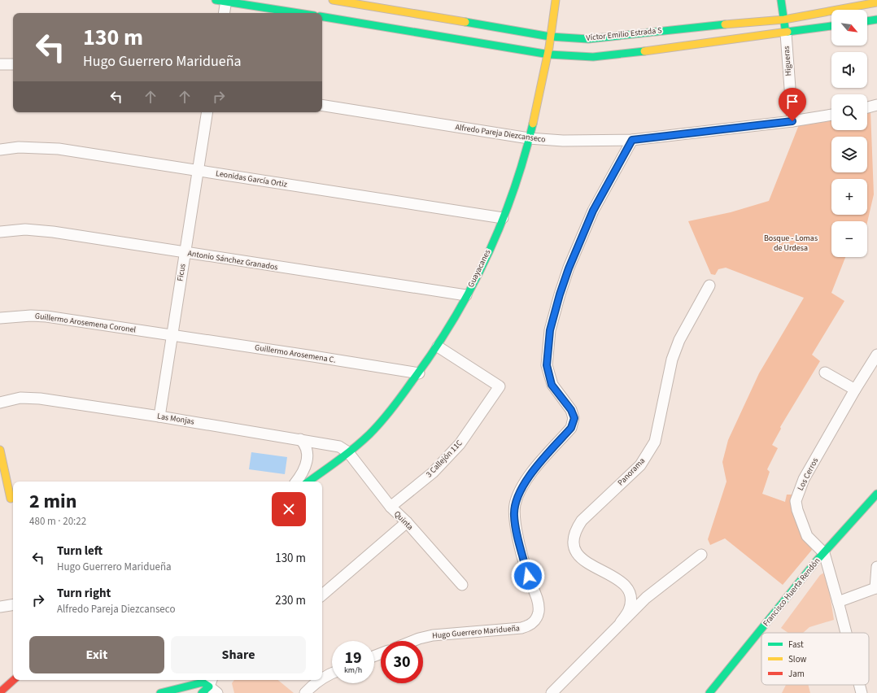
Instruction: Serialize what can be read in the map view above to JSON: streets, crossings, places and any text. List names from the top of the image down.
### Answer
{
  "streets": {
    "main road": [
      "Víctor Emilio Estrada S",
      "Higueras",
      "Guayacanes",
      "Francisco Huerta Rendón"
    ],
    "street": [
      "Alfredo Pareja Diezcanseco",
      "Leonidas García Ortiz",
      "Antonio Sánchez Granados",
      "Ficus",
      "Guillermo Arosemena Coronel",
      "Guillermo Arosemena C.",
      "Las Monjas",
      "3 Callejón 11C",
      "Panorama",
      "Los Cerros",
      "Quinta",
      "Hugo Guerrero Maridueña"
    ]
  },
  "crossings": [
    ["Víctor Emilio Estrada S", "Higueras"],
    ["Víctor Emilio Estrada S", "Guayacanes"],
    ["Higueras", "Alfredo Pareja Diezcanseco"],
    ["Alfredo Pareja Diezcanseco", "Guayacanes"],
    ["Alfredo Pareja Diezcanseco", "Hugo Guerrero Maridueña"],
    ["Leonidas García Ortiz", "Guayacanes"],
    ["Leonidas García Ortiz", "Ficus"],
    ["Antonio Sánchez Granados", "Guayacanes"],
    ["Antonio Sánchez Granados", "Ficus"],
    ["Guayacanes", "Guillermo Arosemena C."],
    ["Guayacanes", "Las Monjas"],
    ["Guayacanes", "3 Callejón 11C"],
    ["Guayacanes", "Quinta"],
    ["Ficus", "Guillermo Arosemena Coronel"],
    ["Ficus", "Guillermo Arosemena C."],
    ["Ficus", "Las Monjas"],
    ["Guillermo Arosemena Coronel", "Guillermo Arosemena C."],
    ["Las Monjas", "Quinta"],
    ["3 Callejón 11C", "Quinta"],
    ["Los Cerros", "Francisco Huerta Rendón"]
  ],
  "parks": ["Bosque - Lomas de Urdesa"],
  "legend": ["Fast", "Slow", "Jam"],
  "north": "bottom right",
  "page": {
    "map_buttons": ["+", "−"],
    "turn": ["130 m", "Hugo Guerrero Maridueña"],
    "heading": ["2 min", "480 m · 20:22"],
    "list": [
      {
        "name": "Turn left",
        "note": "Hugo Guerrero Maridueña",
        "value": "130 m"
      },
      {
        "name": "Turn right",
        "note": "Alfredo Pareja Diezcanseco",
        "value": "230 m"
      }
    ],
    "buttons": ["Exit", "Share"],
    "speed": "19 km/h",
    "limit": "30"
  }
}
